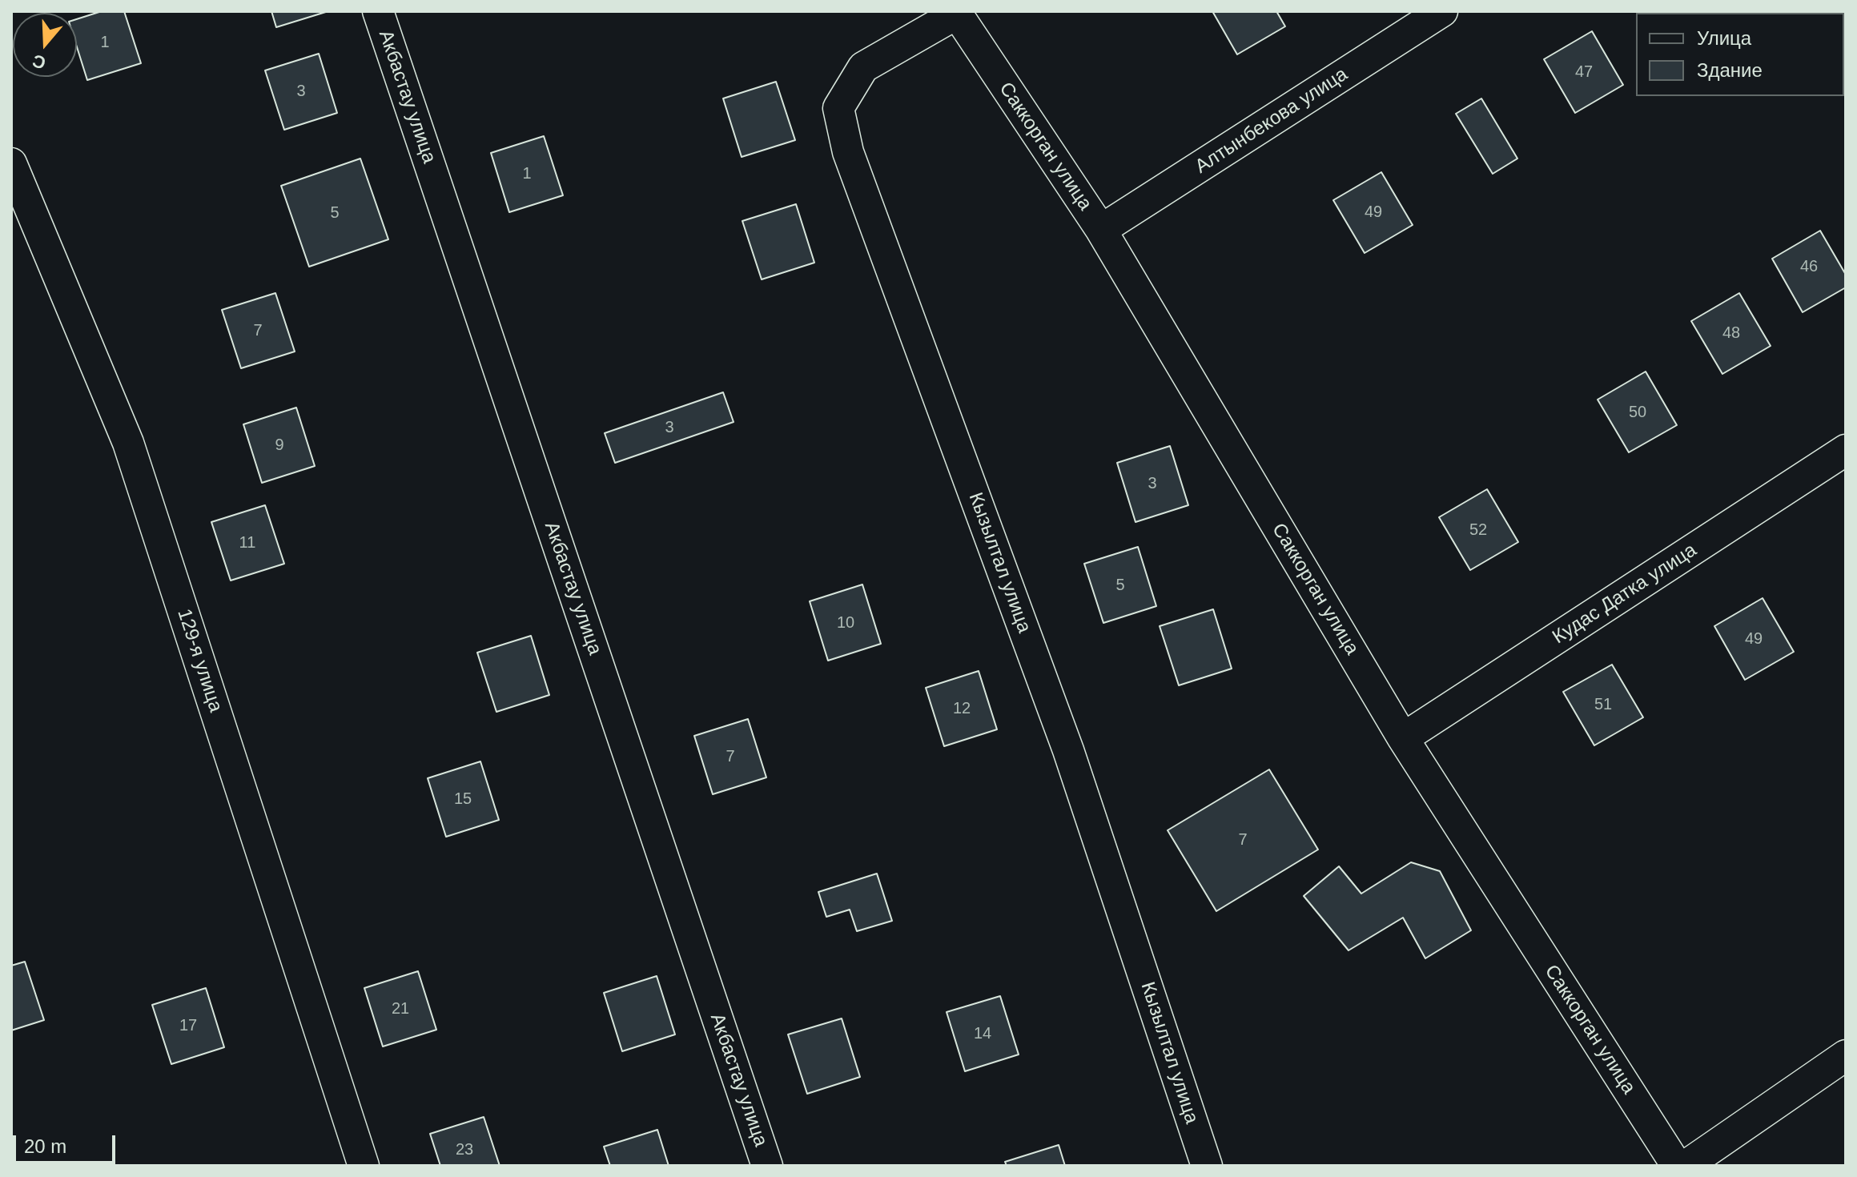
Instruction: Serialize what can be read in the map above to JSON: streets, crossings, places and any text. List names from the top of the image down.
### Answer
{
  "streets": {
    "street": [
      "Акбастау улица",
      "Алтынбекова улица",
      "Саккорган улица",
      "Кызылтал улица",
      "Кудас Датка улица",
      "129-я улица"
    ]
  },
  "crossings": [
    ["Алтынбекова улица", "Саккорган улица"],
    ["Саккорган улица", "Кызылтал улица"],
    ["Саккорган улица", "Кудас Датка улица"]
  ],
  "house_numbers": [
    "1",
    "47",
    "3",
    "1",
    "49",
    "5",
    "46",
    "7",
    "48",
    "50",
    "3",
    "9",
    "3",
    "52",
    "11",
    "5",
    "10",
    "49",
    "51",
    "12",
    "7",
    "15",
    "7",
    "21",
    "17",
    "14",
    "23"
  ],
  "legend": ["Улица", "Здание"],
  "scale_bar": "20 m",
  "north": "bottom"
}
